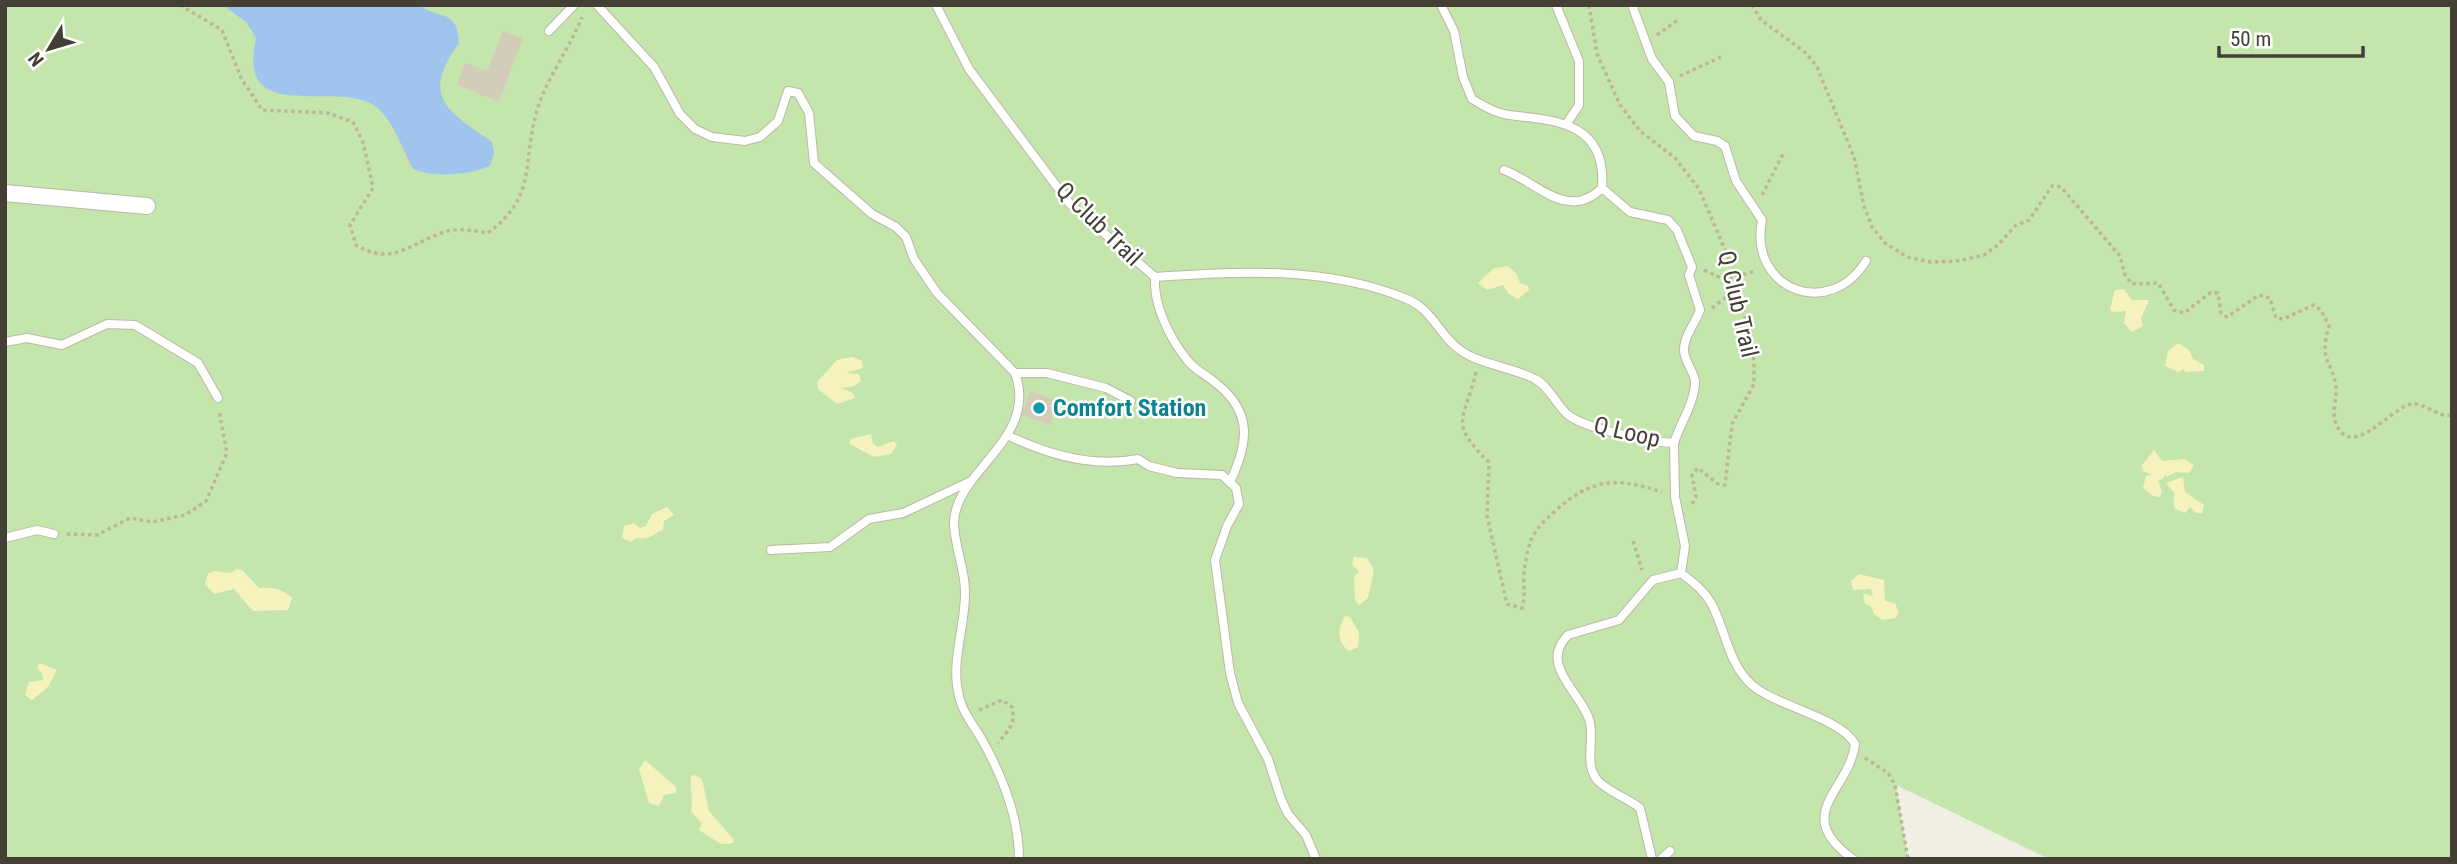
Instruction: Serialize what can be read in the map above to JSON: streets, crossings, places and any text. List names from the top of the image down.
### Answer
{
  "streets": {
    "lane": ["Q Club Trail", "Q Loop"]
  },
  "crossings": [
    ["Q Club Trail", "Q Loop"]
  ],
  "places": ["Comfort Station"],
  "scale_bar": "50 m",
  "north": "bottom left"
}
